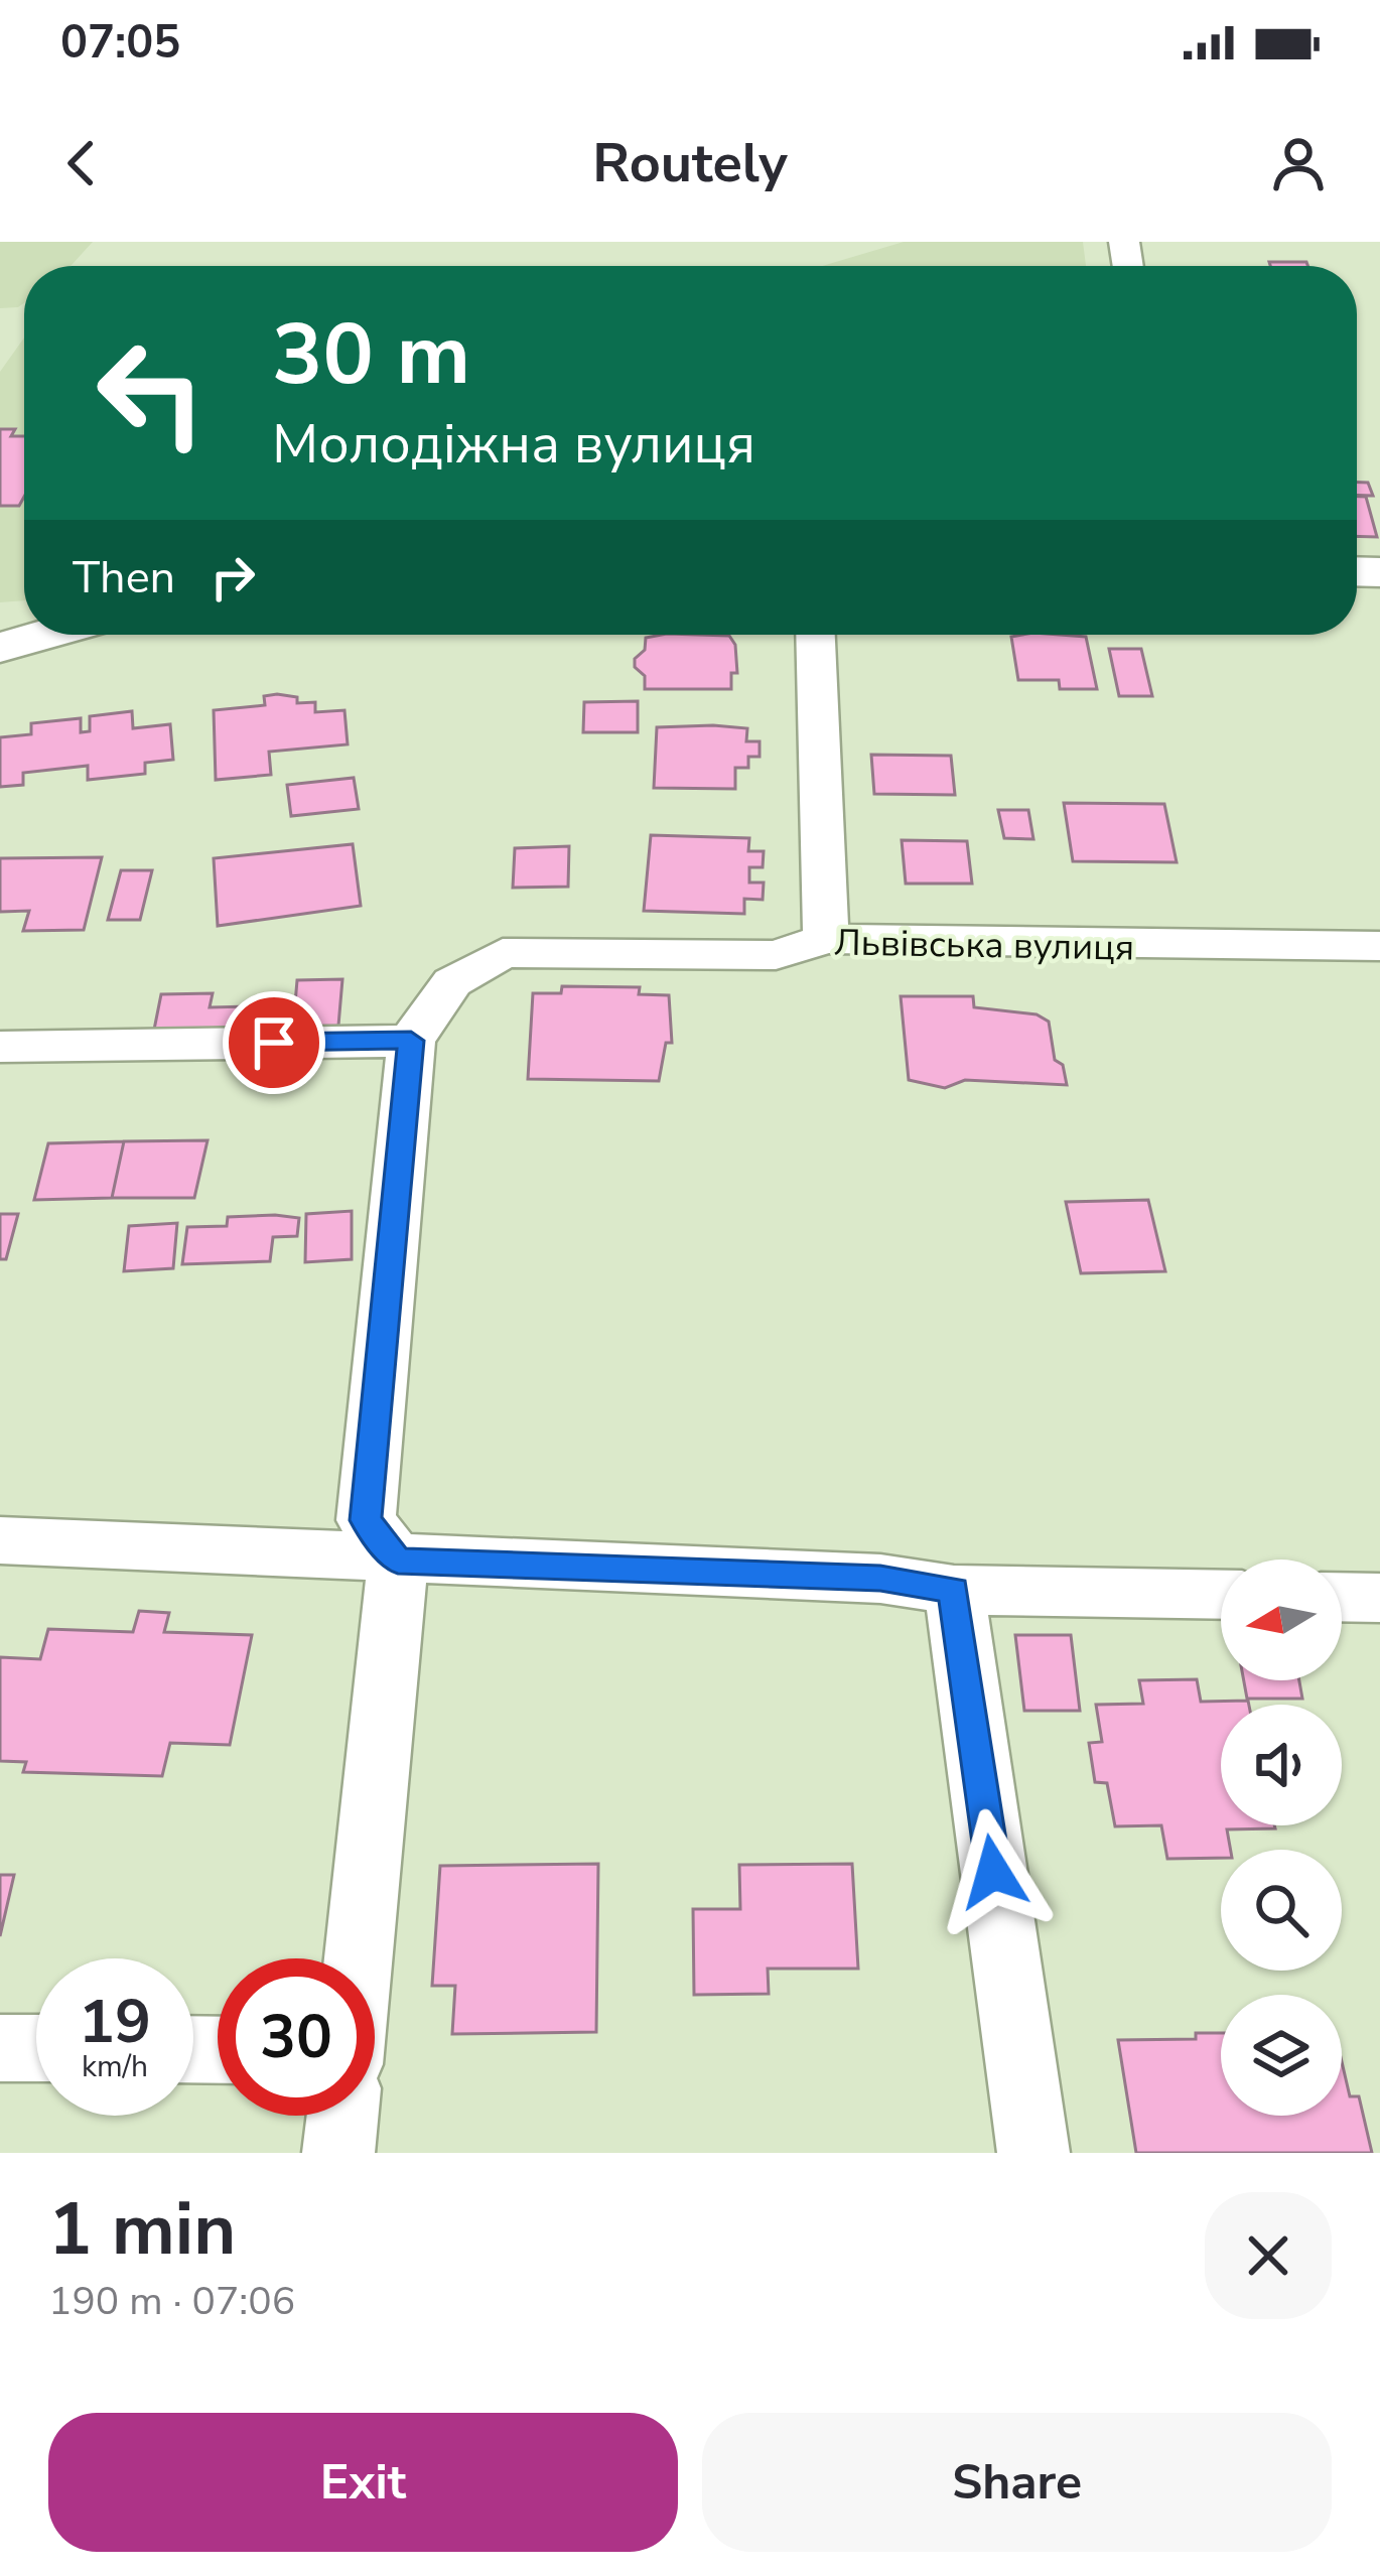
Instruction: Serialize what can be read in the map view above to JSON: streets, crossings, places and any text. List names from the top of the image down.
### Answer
{
  "streets": {
    "street": ["Львівська вулиця"]
  },
  "north": "left",
  "page": {
    "status": "07:05",
    "header": "Routely",
    "turn": ["30 m", "Молодіжна вулиця"],
    "then": "Then",
    "speed": "19 km/h",
    "limit": "30",
    "heading": ["1 min", "190 m · 07:06"],
    "buttons": ["Exit", "Share"]
  }
}
